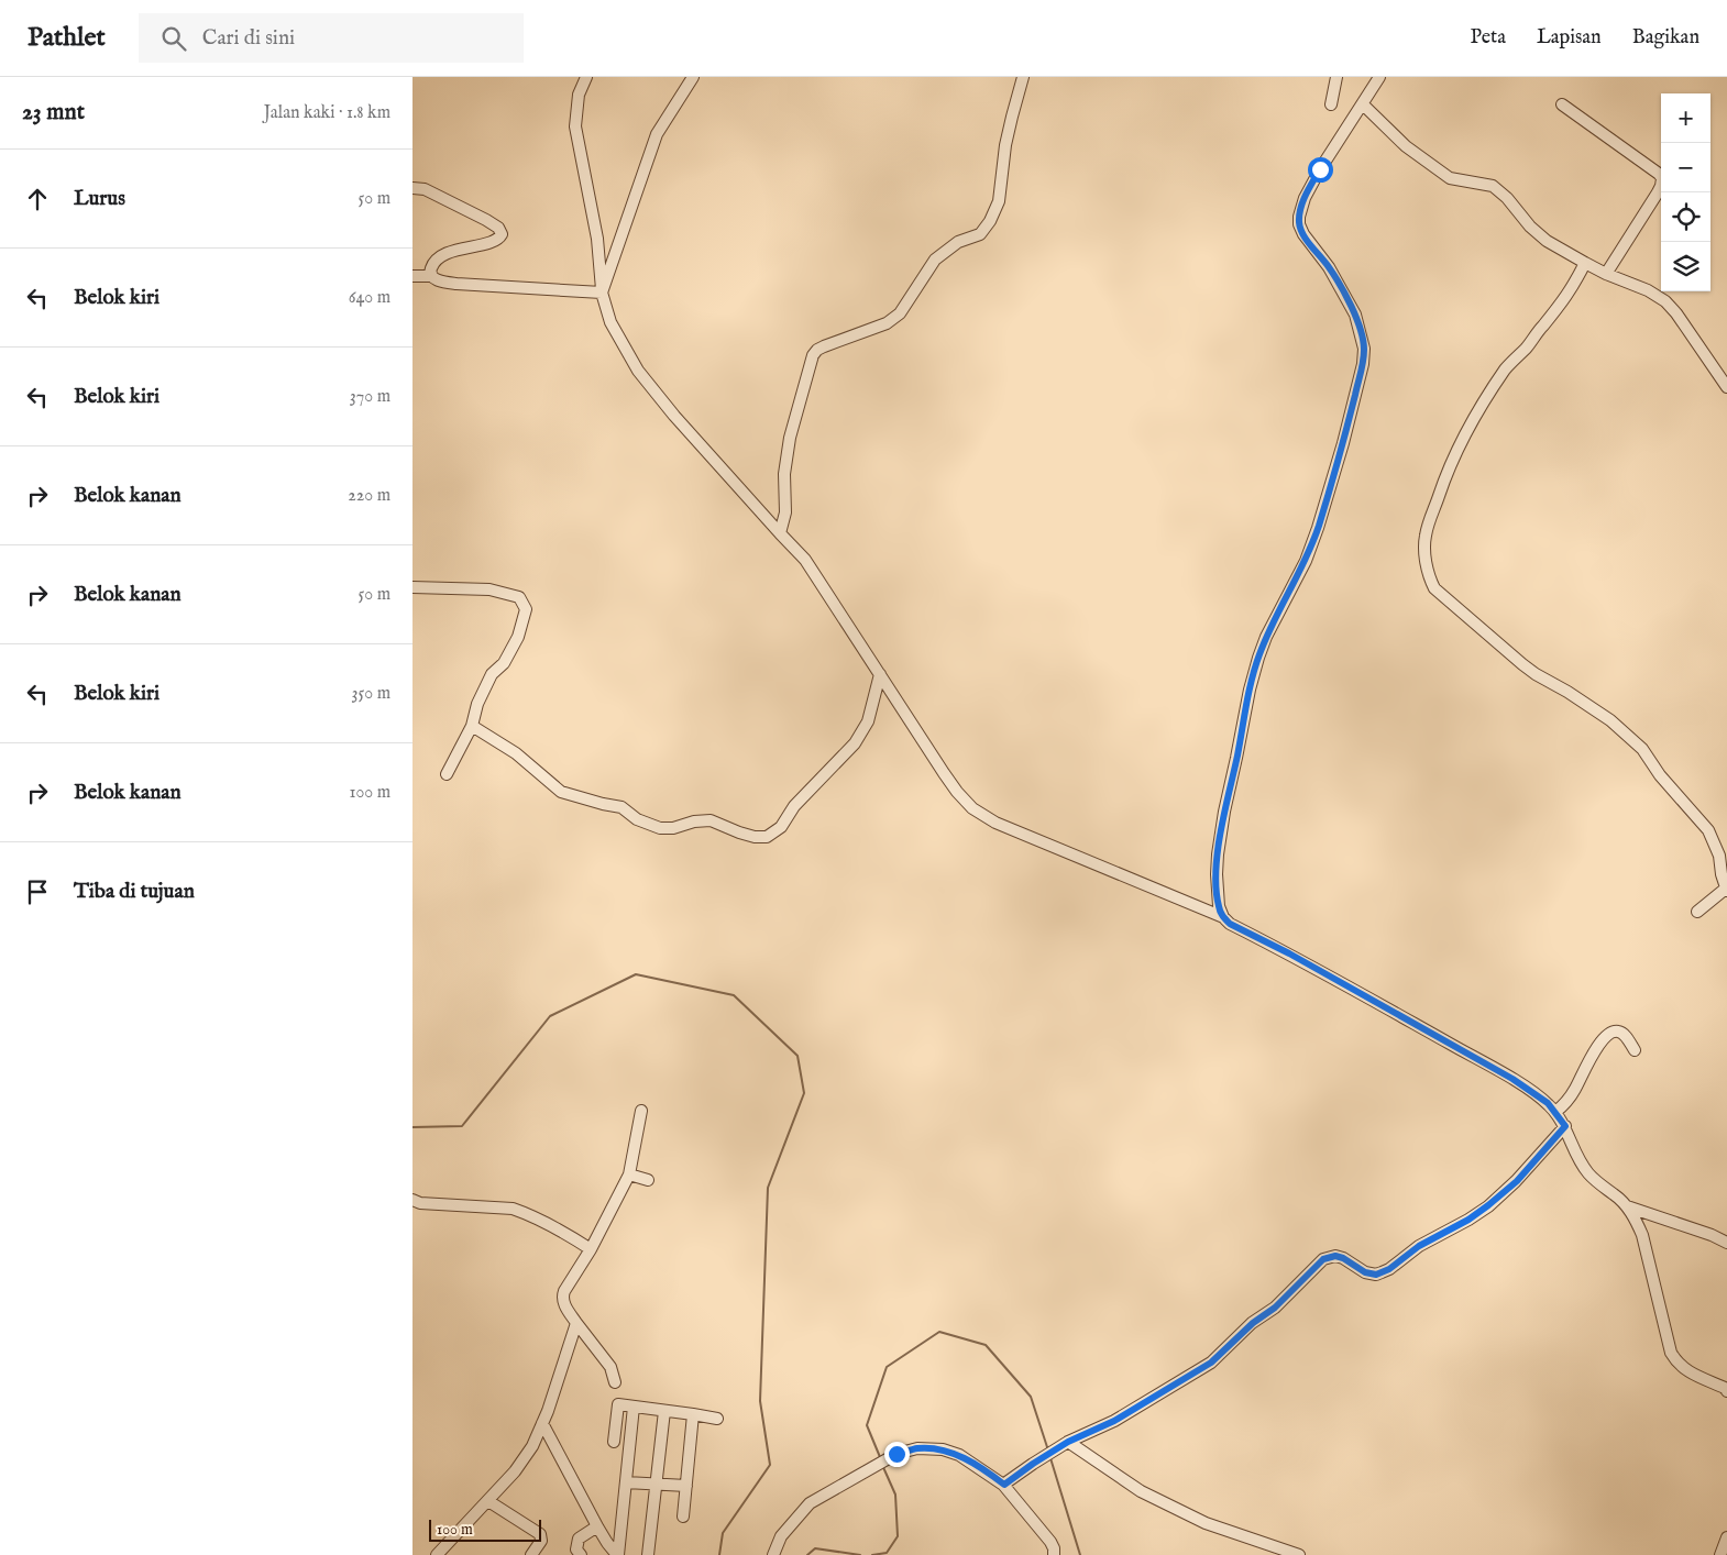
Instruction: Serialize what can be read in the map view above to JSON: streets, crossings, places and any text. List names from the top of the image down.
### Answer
{
  "scale_bar": "100 m",
  "page": {
    "header": "Pathlet",
    "search": "Cari di sini",
    "nav": ["Peta", "Lapisan", "Bagikan"],
    "heading": ["23 mnt", "Jalan kaki · 1.8 km"],
    "map_buttons": ["+", "−"],
    "list": [
      ["Lurus", "50 m"],
      ["Belok kiri", "640 m"],
      ["Belok kiri", "370 m"],
      ["Belok kanan", "220 m"],
      ["Belok kanan", "50 m"],
      ["Belok kiri", "350 m"],
      ["Belok kanan", "100 m"],
      "Tiba di tujuan"
    ],
    "scale": "100 m"
  }
}
